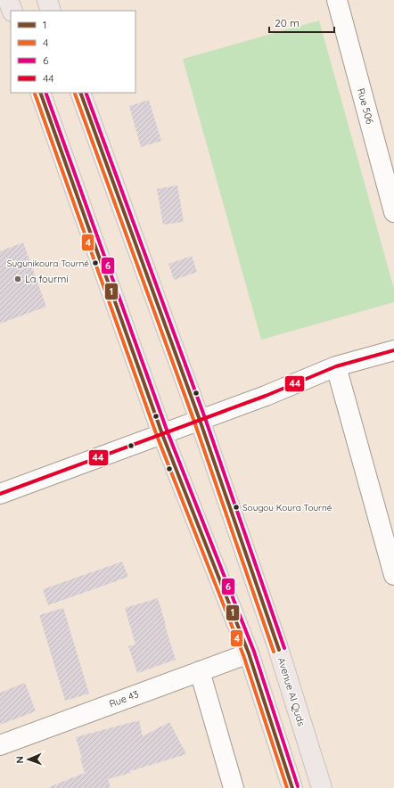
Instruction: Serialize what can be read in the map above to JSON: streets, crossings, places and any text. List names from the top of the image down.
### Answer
{
  "streets": {
    "main road": ["Avenue Al Quds"],
    "street": ["Rue 506", "Rue 43"]
  },
  "places": ["Sugunikoura Tourné", "La fourmi", "Sougou Koura Tourné"],
  "lines": [
    "transit line 1",
    "transit line 6",
    "transit line 4",
    "transit line 44"
  ],
  "legend": [
    "1",
    "4",
    "6",
    "44"
  ],
  "scale_bar": "20 m",
  "north": "left"
}
